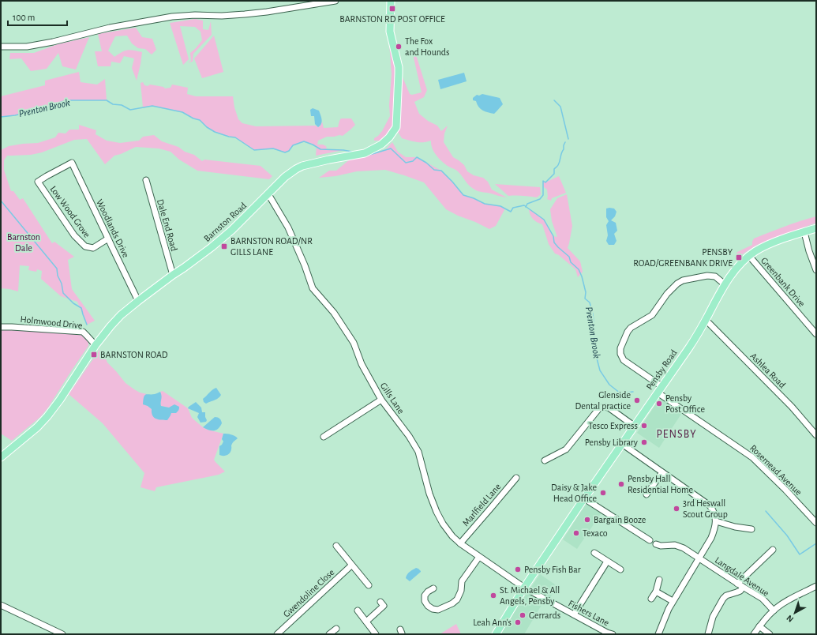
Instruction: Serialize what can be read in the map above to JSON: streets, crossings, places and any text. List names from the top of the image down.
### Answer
{
  "streets": {
    "main road": ["Barnston Road", "Pensby Road"],
    "street": [
      "Low Wood Grove",
      "Dale End Road",
      "Woodlands Drive",
      "Greenbank Drive",
      "Holmwood Drive",
      "Ashlea Road",
      "Gills Lane",
      "Rosemead Avenue",
      "Marlfield Lane",
      "Langdale Avenue",
      "Gwendoline Close",
      "Fishers Lane"
    ]
  },
  "crossings": [
    ["Low Wood Grove", "Woodlands Drive"],
    ["Barnston Road", "Dale End Road"],
    ["Barnston Road", "Woodlands Drive"],
    ["Barnston Road", "Holmwood Drive"],
    ["Barnston Road", "Gills Lane"],
    ["Greenbank Drive", "Pensby Road"],
    ["Pensby Road", "Ashlea Road"],
    ["Pensby Road", "Gills Lane"],
    ["Pensby Road", "Rosemead Avenue"],
    ["Pensby Road", "Fishers Lane"],
    ["Gills Lane", "Marlfield Lane"],
    ["Gills Lane", "Fishers Lane"]
  ],
  "districts": ["PENSBY"],
  "water": ["Prenton Brook"],
  "parks": ["Barnston Dale"],
  "places": {
    "transit": [
      "BARNSTON RD POST OFFICE",
      "BARNSTON ROAD/NR GILLS LANE",
      "PENSBY ROAD/GREENBANK DRIVE",
      "BARNSTON ROAD"
    ],
    "other": [
      "The Fox and Hounds",
      "Glenside Dental practice",
      "Pensby Post Office",
      "Tesco Express",
      "Pensby Library",
      "Pensby Hall Residential Home",
      "Daisy & Jake Head Office",
      "3rd Heswall Scout Group",
      "Bargain Booze",
      "Texaco",
      "Pensby Fish Bar",
      "St. Michael & All Angels, Pensby",
      "Gerrards",
      "Leah Ann's"
    ]
  },
  "scale_bar": "100 m",
  "north": "bottom left"
}
